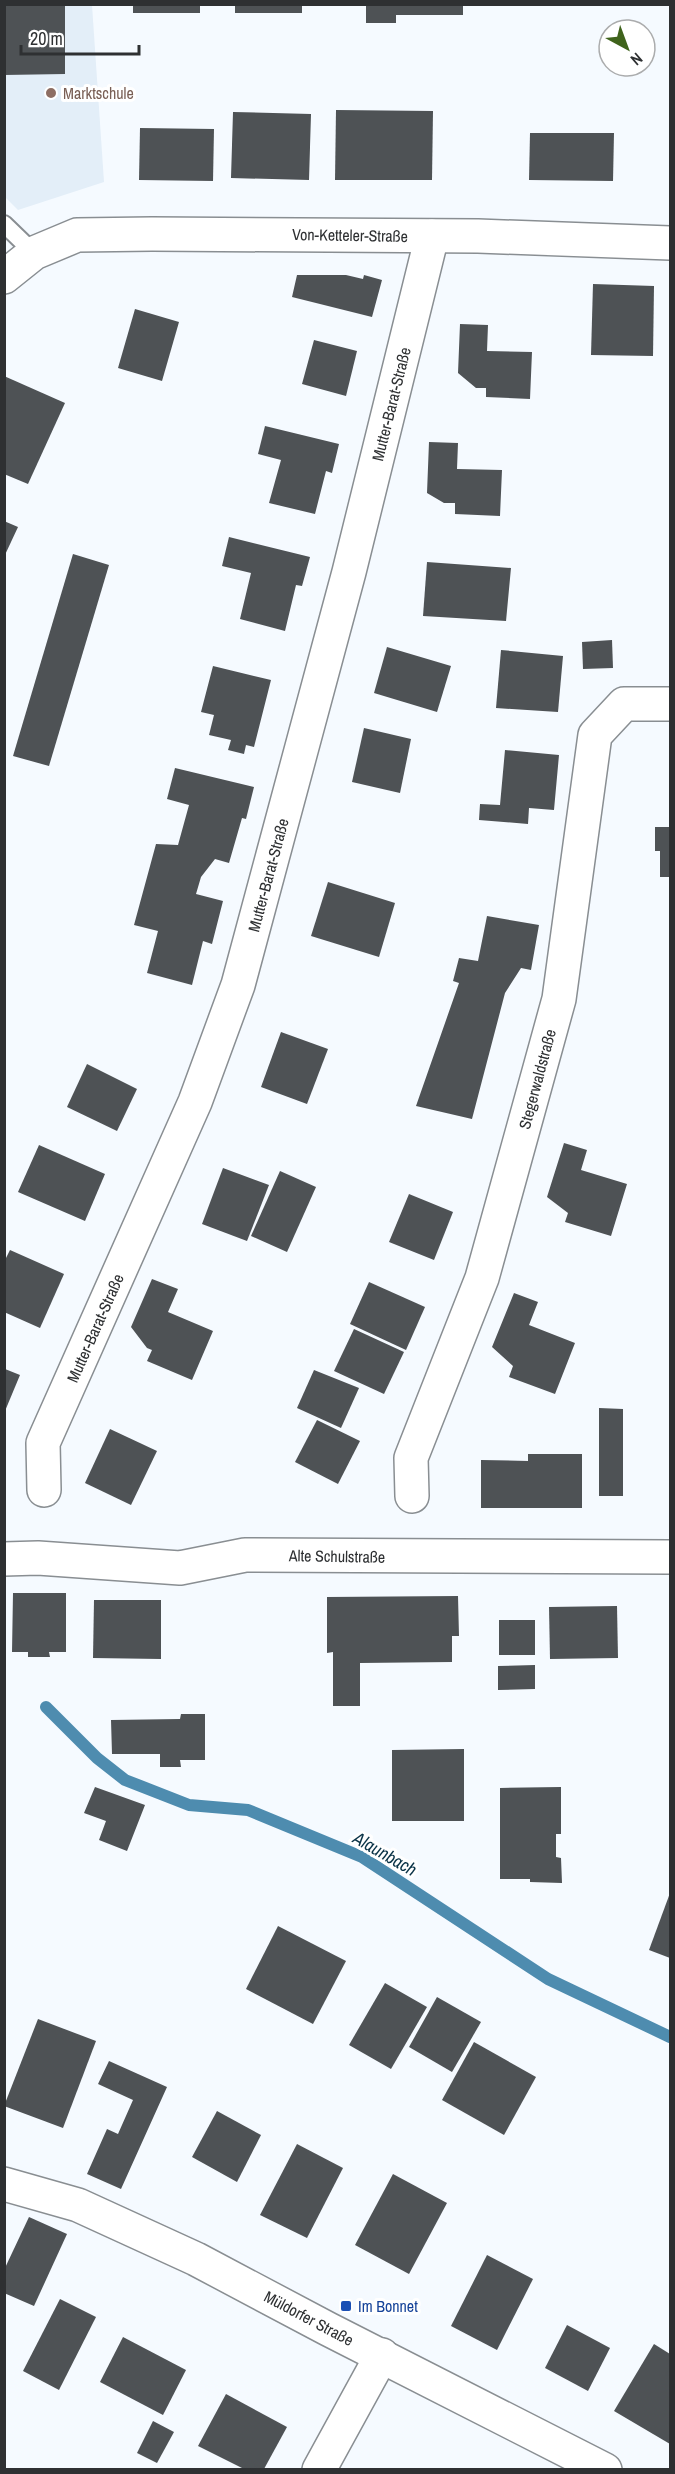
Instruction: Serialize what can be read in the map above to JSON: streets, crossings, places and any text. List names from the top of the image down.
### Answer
{
  "streets": {
    "street": [
      "Von-Ketteler-Straße",
      "Mutter-Barat-Straße",
      "Stegerwaldstraße",
      "Alte Schulstraße",
      "Müldorfer Straße"
    ]
  },
  "crossings": [
    ["Von-Ketteler-Straße", "Mutter-Barat-Straße"]
  ],
  "water": ["Alaunbach"],
  "places": {
    "other": ["Marktschule"],
    "transit": ["Im Bonnet"]
  },
  "scale_bar": "20 m",
  "north": "bottom right"
}
